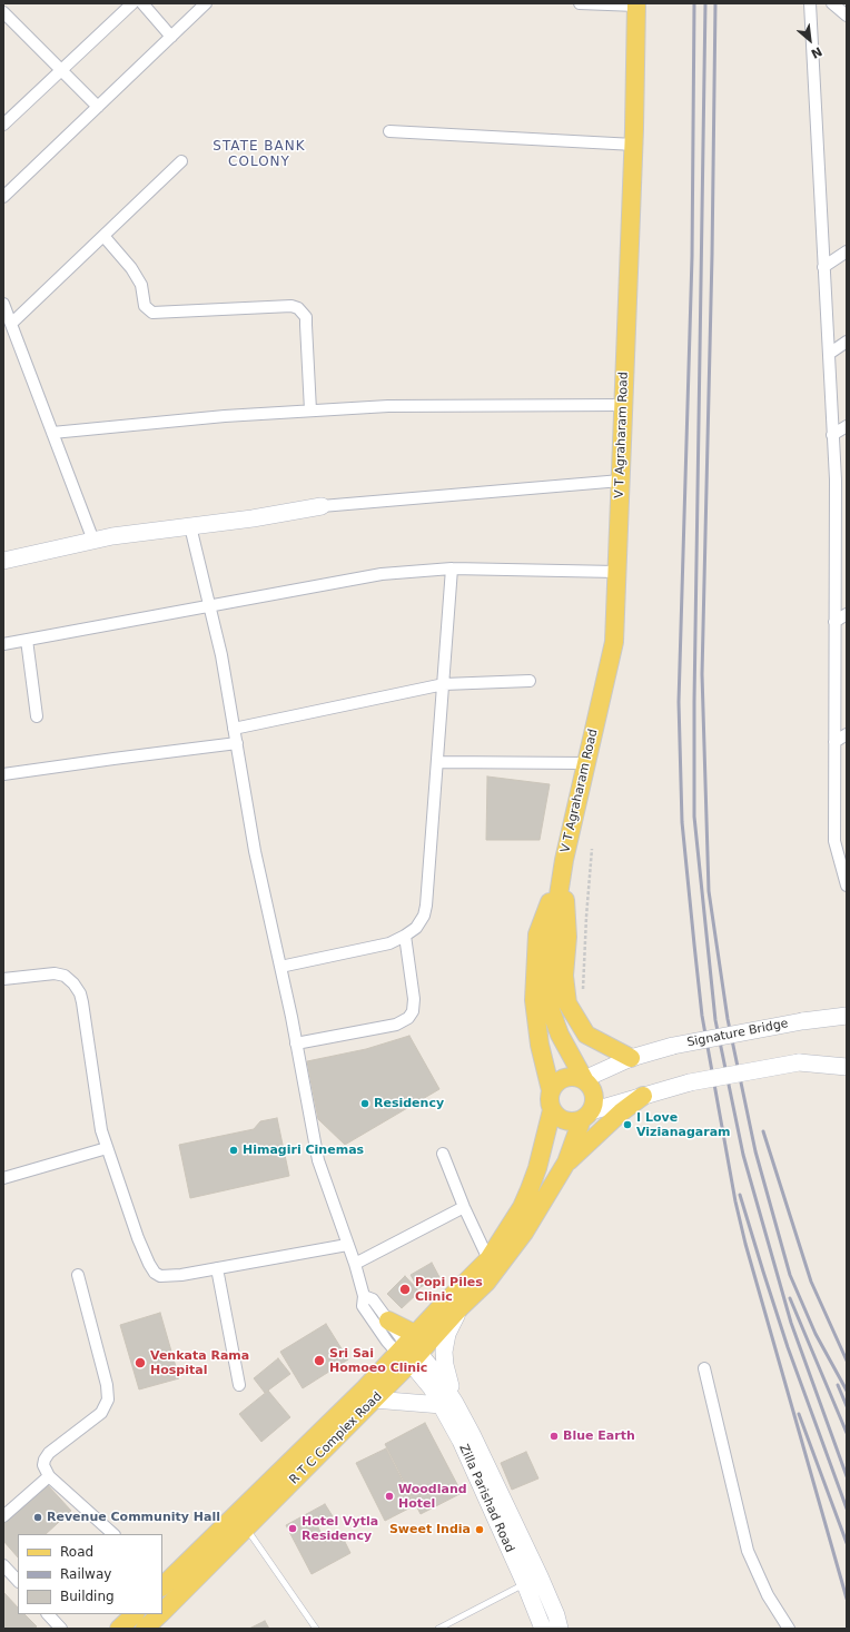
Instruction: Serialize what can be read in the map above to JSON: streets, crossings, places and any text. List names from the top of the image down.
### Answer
{
  "streets": {
    "main road": ["V T Agraharam Road", "R T C Complex Road"],
    "street": ["Signature Bridge", "Zilla Parishad Road"]
  },
  "crossings": [
    ["Signature Bridge", "R T C Complex Road"]
  ],
  "districts": ["STATE BANK COLONY"],
  "places": [
    "Residency",
    "I Love Vizianagaram",
    "Himagiri Cinemas",
    "Popi Piles Clinic",
    "Sri Sai Homoeo Clinic",
    "Venkata Rama Hospital",
    "Blue Earth",
    "Woodland Hotel",
    "Revenue Community Hall",
    "Hotel Vytla Residency",
    "Sweet India"
  ],
  "legend": ["Road", "Railway", "Building"],
  "north": "bottom right"
}
